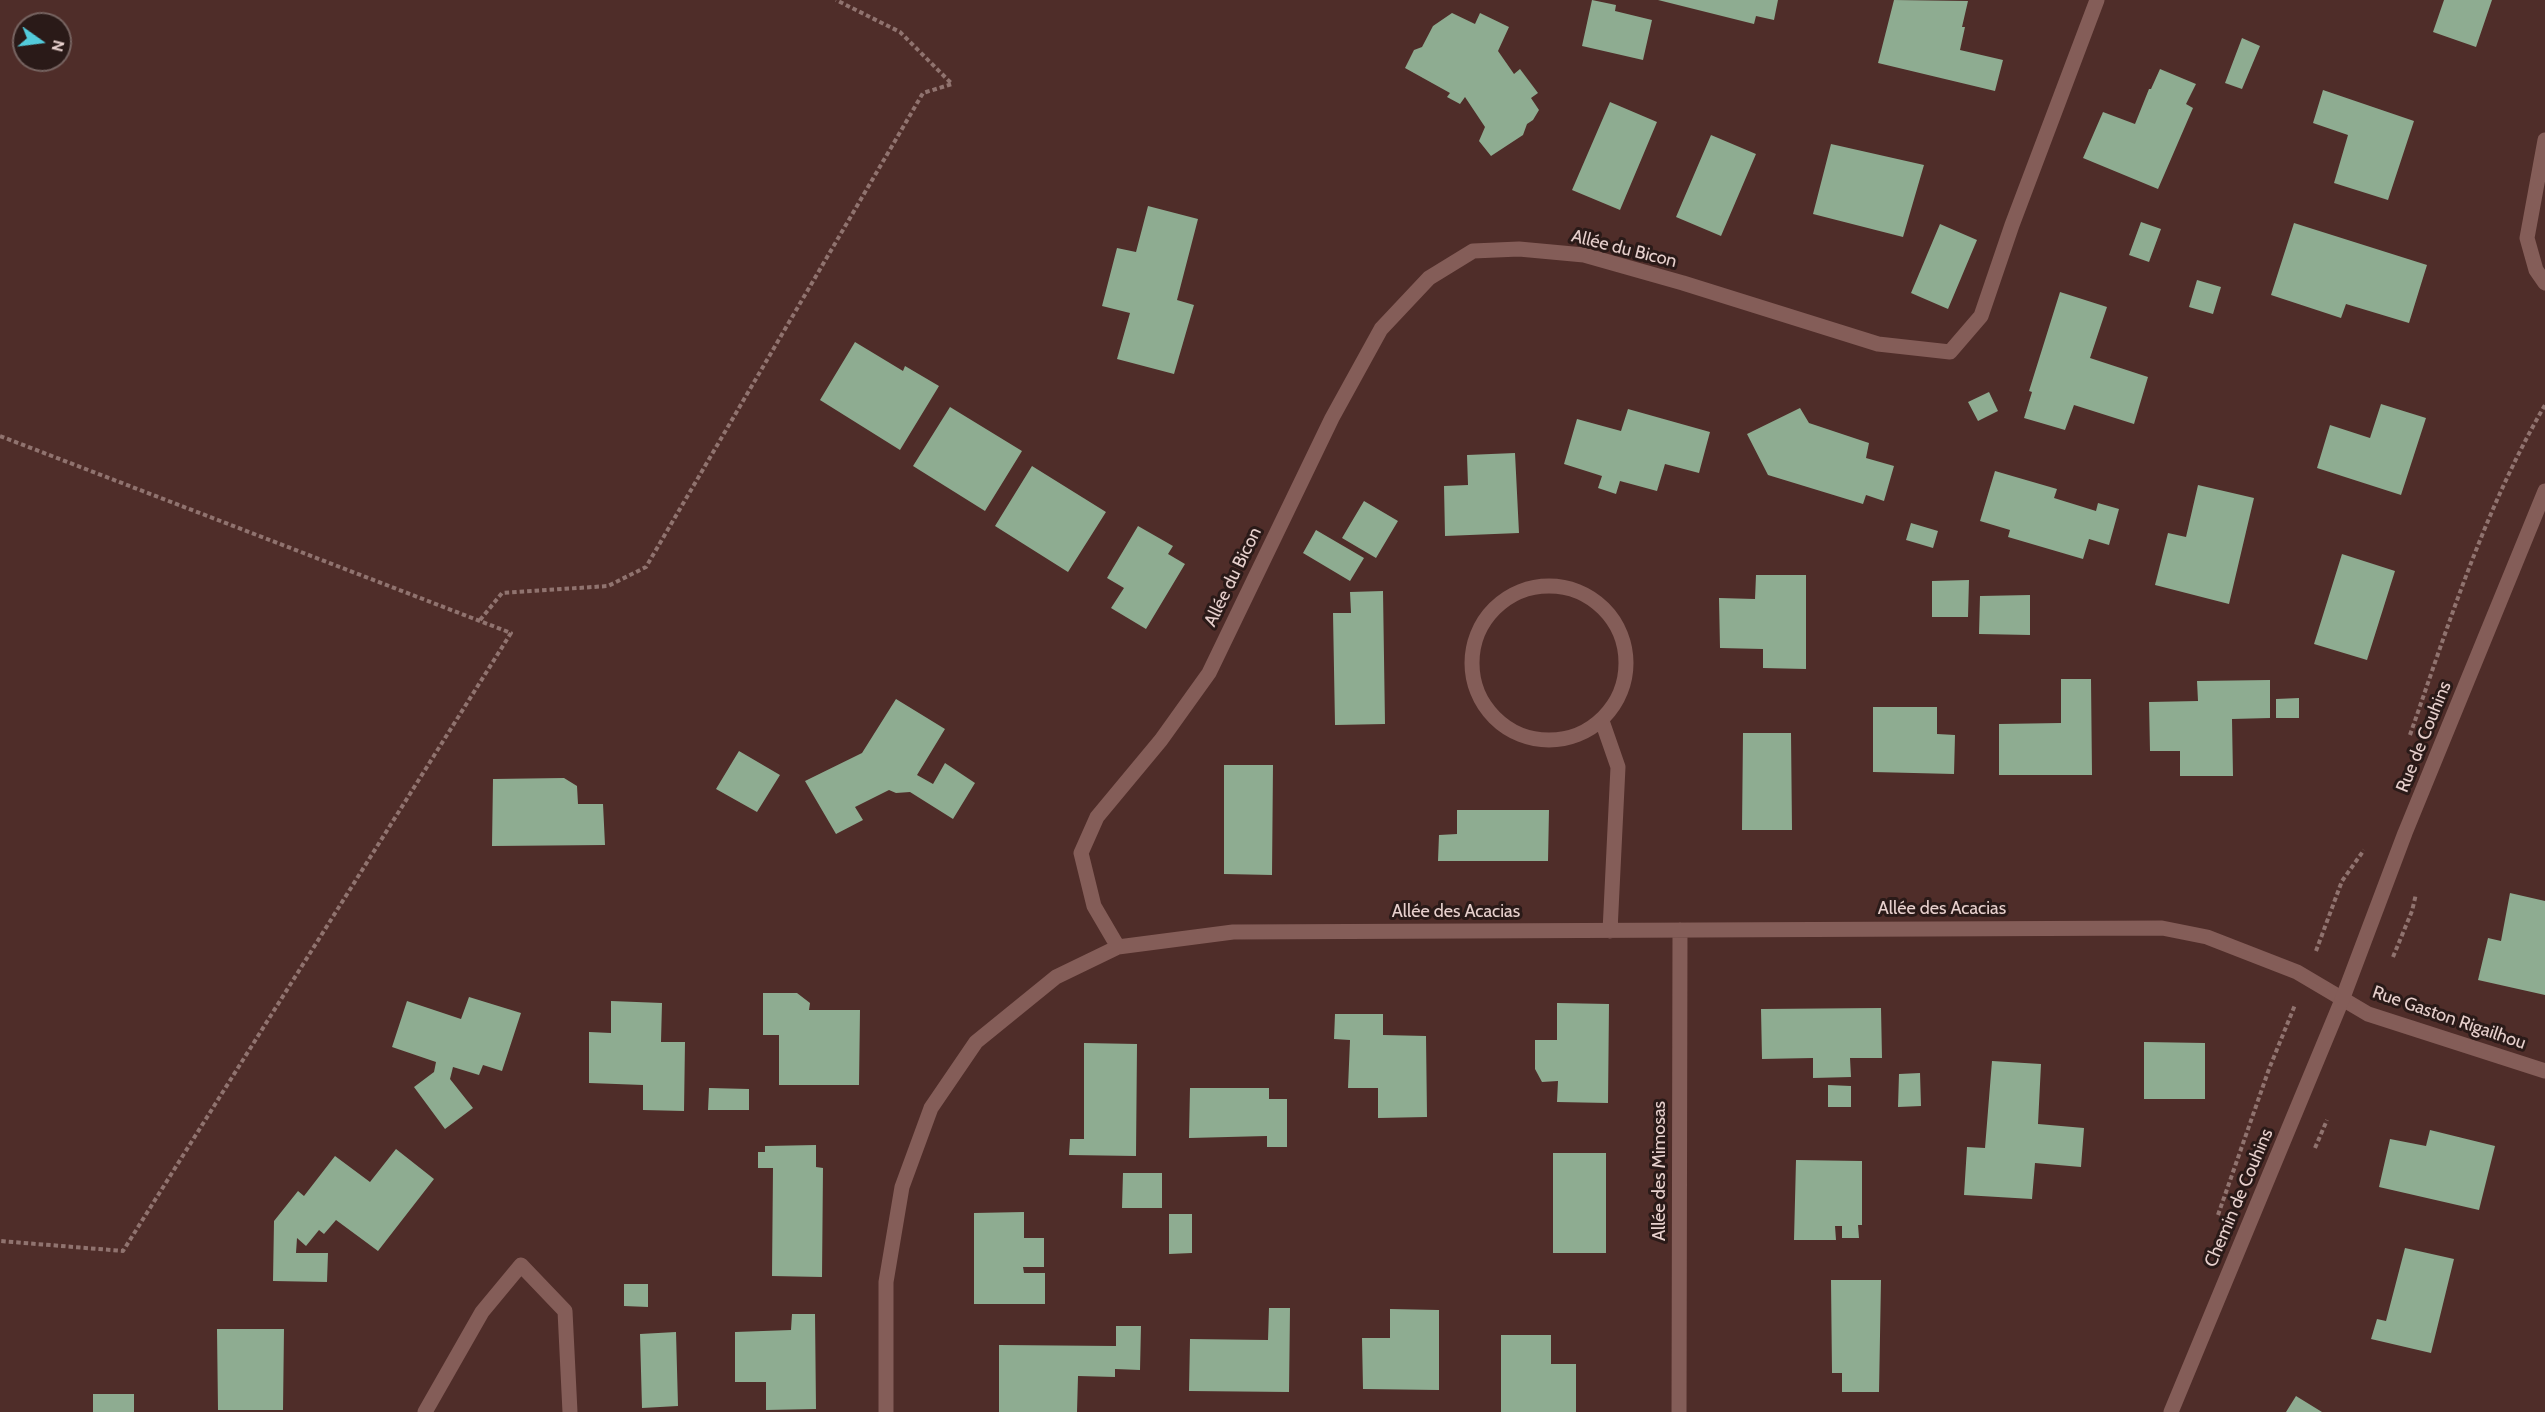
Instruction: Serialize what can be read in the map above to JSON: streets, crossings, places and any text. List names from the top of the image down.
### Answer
{
  "streets": {
    "street": [
      "Allée du Bicon",
      "Rue de Couhins",
      "Allée des Acacias",
      "Rue Gaston Rigailhou",
      "Allée des Mimosas",
      "Chemin de Couhins"
    ]
  },
  "crossings": [
    ["Allée du Bicon", "Allée des Acacias"],
    ["Rue de Couhins", "Allée des Acacias"],
    ["Rue de Couhins", "Rue Gaston Rigailhou"],
    ["Rue de Couhins", "Chemin de Couhins"],
    ["Allée des Acacias", "Rue Gaston Rigailhou"],
    ["Allée des Acacias", "Allée des Mimosas"],
    ["Allée des Acacias", "Chemin de Couhins"],
    ["Rue Gaston Rigailhou", "Chemin de Couhins"]
  ],
  "north": "right"
}
